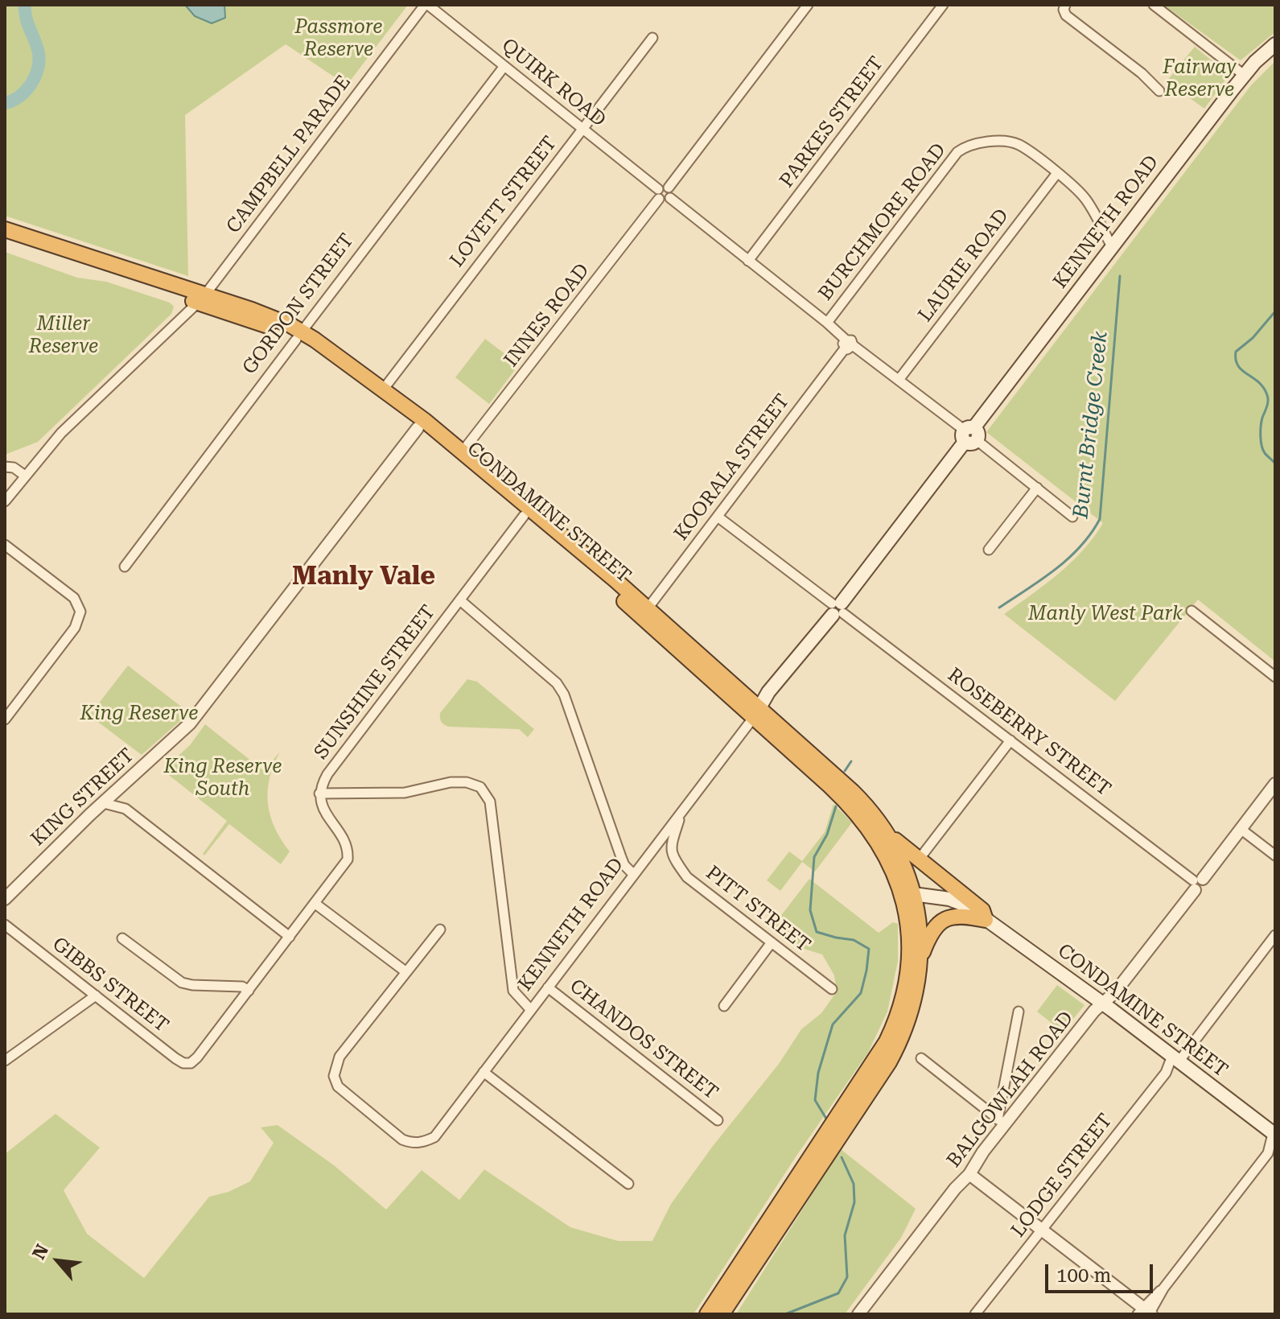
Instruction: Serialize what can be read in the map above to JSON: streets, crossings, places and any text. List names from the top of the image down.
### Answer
{
  "streets": {
    "highway": ["CONDAMINE STREET"],
    "main road": ["KENNETH ROAD"],
    "street": [
      "QUIRK ROAD",
      "PARKES STREET",
      "CAMPBELL PARADE",
      "LOVETT STREET",
      "BURCHMORE ROAD",
      "LAURIE ROAD",
      "GORDON STREET",
      "INNES ROAD",
      "KOORALA STREET",
      "SUNSHINE STREET",
      "ROSEBERRY STREET",
      "KING STREET",
      "PITT STREET",
      "GIBBS STREET",
      "CHANDOS STREET",
      "BALGOWLAH ROAD",
      "LODGE STREET"
    ]
  },
  "crossings": [
    ["QUIRK ROAD", "CAMPBELL PARADE"],
    ["QUIRK ROAD", "LOVETT STREET"],
    ["QUIRK ROAD", "GORDON STREET"],
    ["QUIRK ROAD", "INNES ROAD"],
    ["CAMPBELL PARADE", "CONDAMINE STREET"],
    ["LOVETT STREET", "CONDAMINE STREET"],
    ["BURCHMORE ROAD", "KENNETH ROAD"],
    ["BURCHMORE ROAD", "LAURIE ROAD"],
    ["KENNETH ROAD", "CONDAMINE STREET"],
    ["KENNETH ROAD", "ROSEBERRY STREET"],
    ["KENNETH ROAD", "PITT STREET"],
    ["KENNETH ROAD", "CHANDOS STREET"],
    ["GORDON STREET", "CONDAMINE STREET"],
    ["INNES ROAD", "CONDAMINE STREET"],
    ["KOORALA STREET", "CONDAMINE STREET"],
    ["KOORALA STREET", "ROSEBERRY STREET"],
    ["CONDAMINE STREET", "SUNSHINE STREET"],
    ["CONDAMINE STREET", "KING STREET"],
    ["CONDAMINE STREET", "BALGOWLAH ROAD"],
    ["CONDAMINE STREET", "LODGE STREET"],
    ["ROSEBERRY STREET", "BALGOWLAH ROAD"]
  ],
  "districts": ["Manly Vale"],
  "water": ["Burnt Bridge Creek"],
  "parks": [
    "Passmore Reserve",
    "Fairway Reserve",
    "Miller Reserve",
    "Manly West Park",
    "King Reserve",
    "King Reserve South"
  ],
  "scale_bar": "100 m",
  "north": "top left"
}
